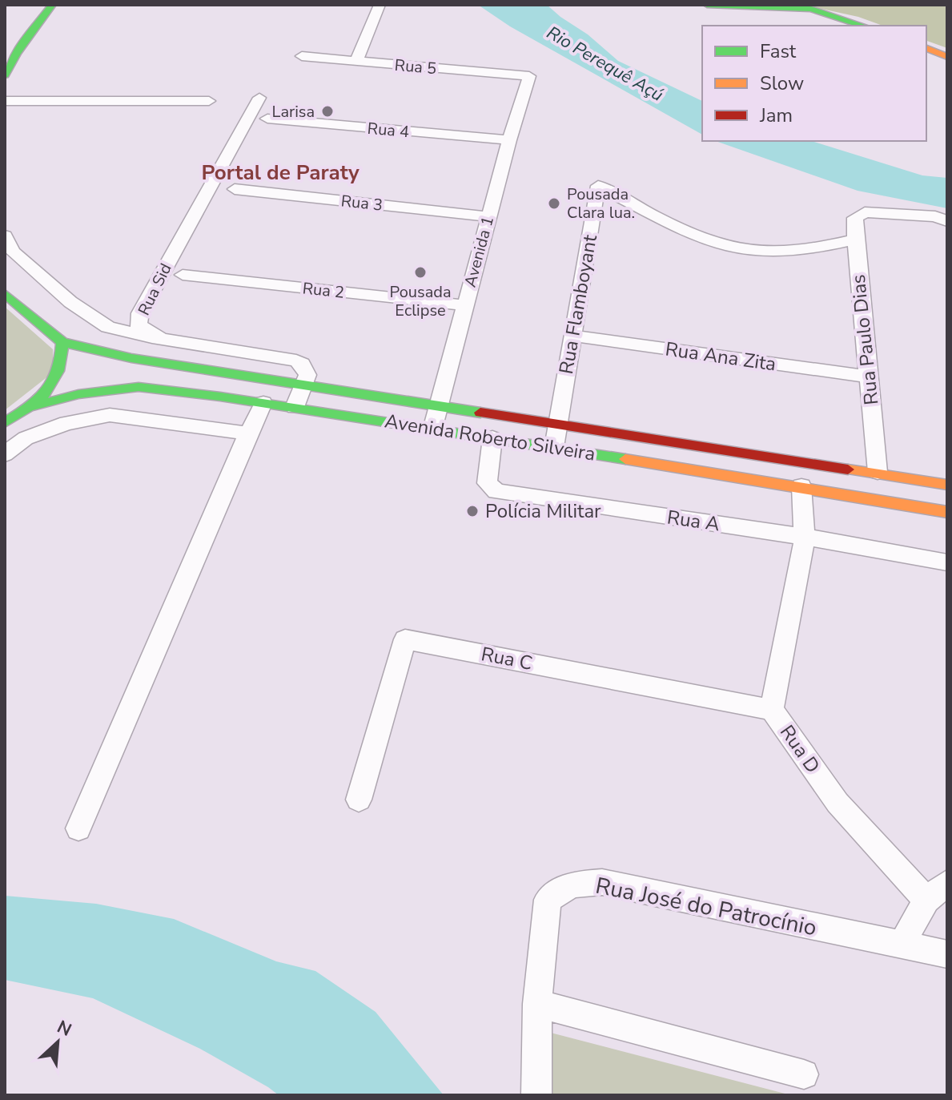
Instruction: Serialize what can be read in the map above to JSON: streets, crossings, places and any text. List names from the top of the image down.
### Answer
{
  "streets": {
    "main road": ["Avenida Roberto Silveira"],
    "street": [
      "Rua 5",
      "Rua 4",
      "Rua 3",
      "Avenida 1",
      "Rua Sid",
      "Rua 2",
      "Rua Flamboyant",
      "Rua Paulo Dias",
      "Rua Ana Zita",
      "Rua A",
      "Rua C",
      "Rua D",
      "Rua José do Patrocínio"
    ]
  },
  "crossings": [
    ["Rua 5", "Avenida 1"],
    ["Rua 4", "Avenida 1"],
    ["Rua 3", "Avenida 1"],
    ["Avenida 1", "Rua 2"],
    ["Avenida 1", "Avenida Roberto Silveira"],
    ["Rua Sid", "Avenida Roberto Silveira"],
    ["Rua Flamboyant", "Rua Paulo Dias"],
    ["Rua Flamboyant", "Rua Ana Zita"],
    ["Rua Flamboyant", "Avenida Roberto Silveira"],
    ["Rua Paulo Dias", "Rua Ana Zita"],
    ["Rua Paulo Dias", "Avenida Roberto Silveira"],
    ["Avenida Roberto Silveira", "Rua A"],
    ["Avenida Roberto Silveira", "Rua D"],
    ["Rua A", "Rua D"],
    ["Rua C", "Rua D"]
  ],
  "districts": ["Portal de Paraty"],
  "water": ["Rio Perequê Açú"],
  "places": [
    "Larisa",
    "Pousada Clara lua.",
    "Pousada Eclipse",
    "Polícia Militar"
  ],
  "legend": ["Fast", "Slow", "Jam"],
  "north": "top right"
}
